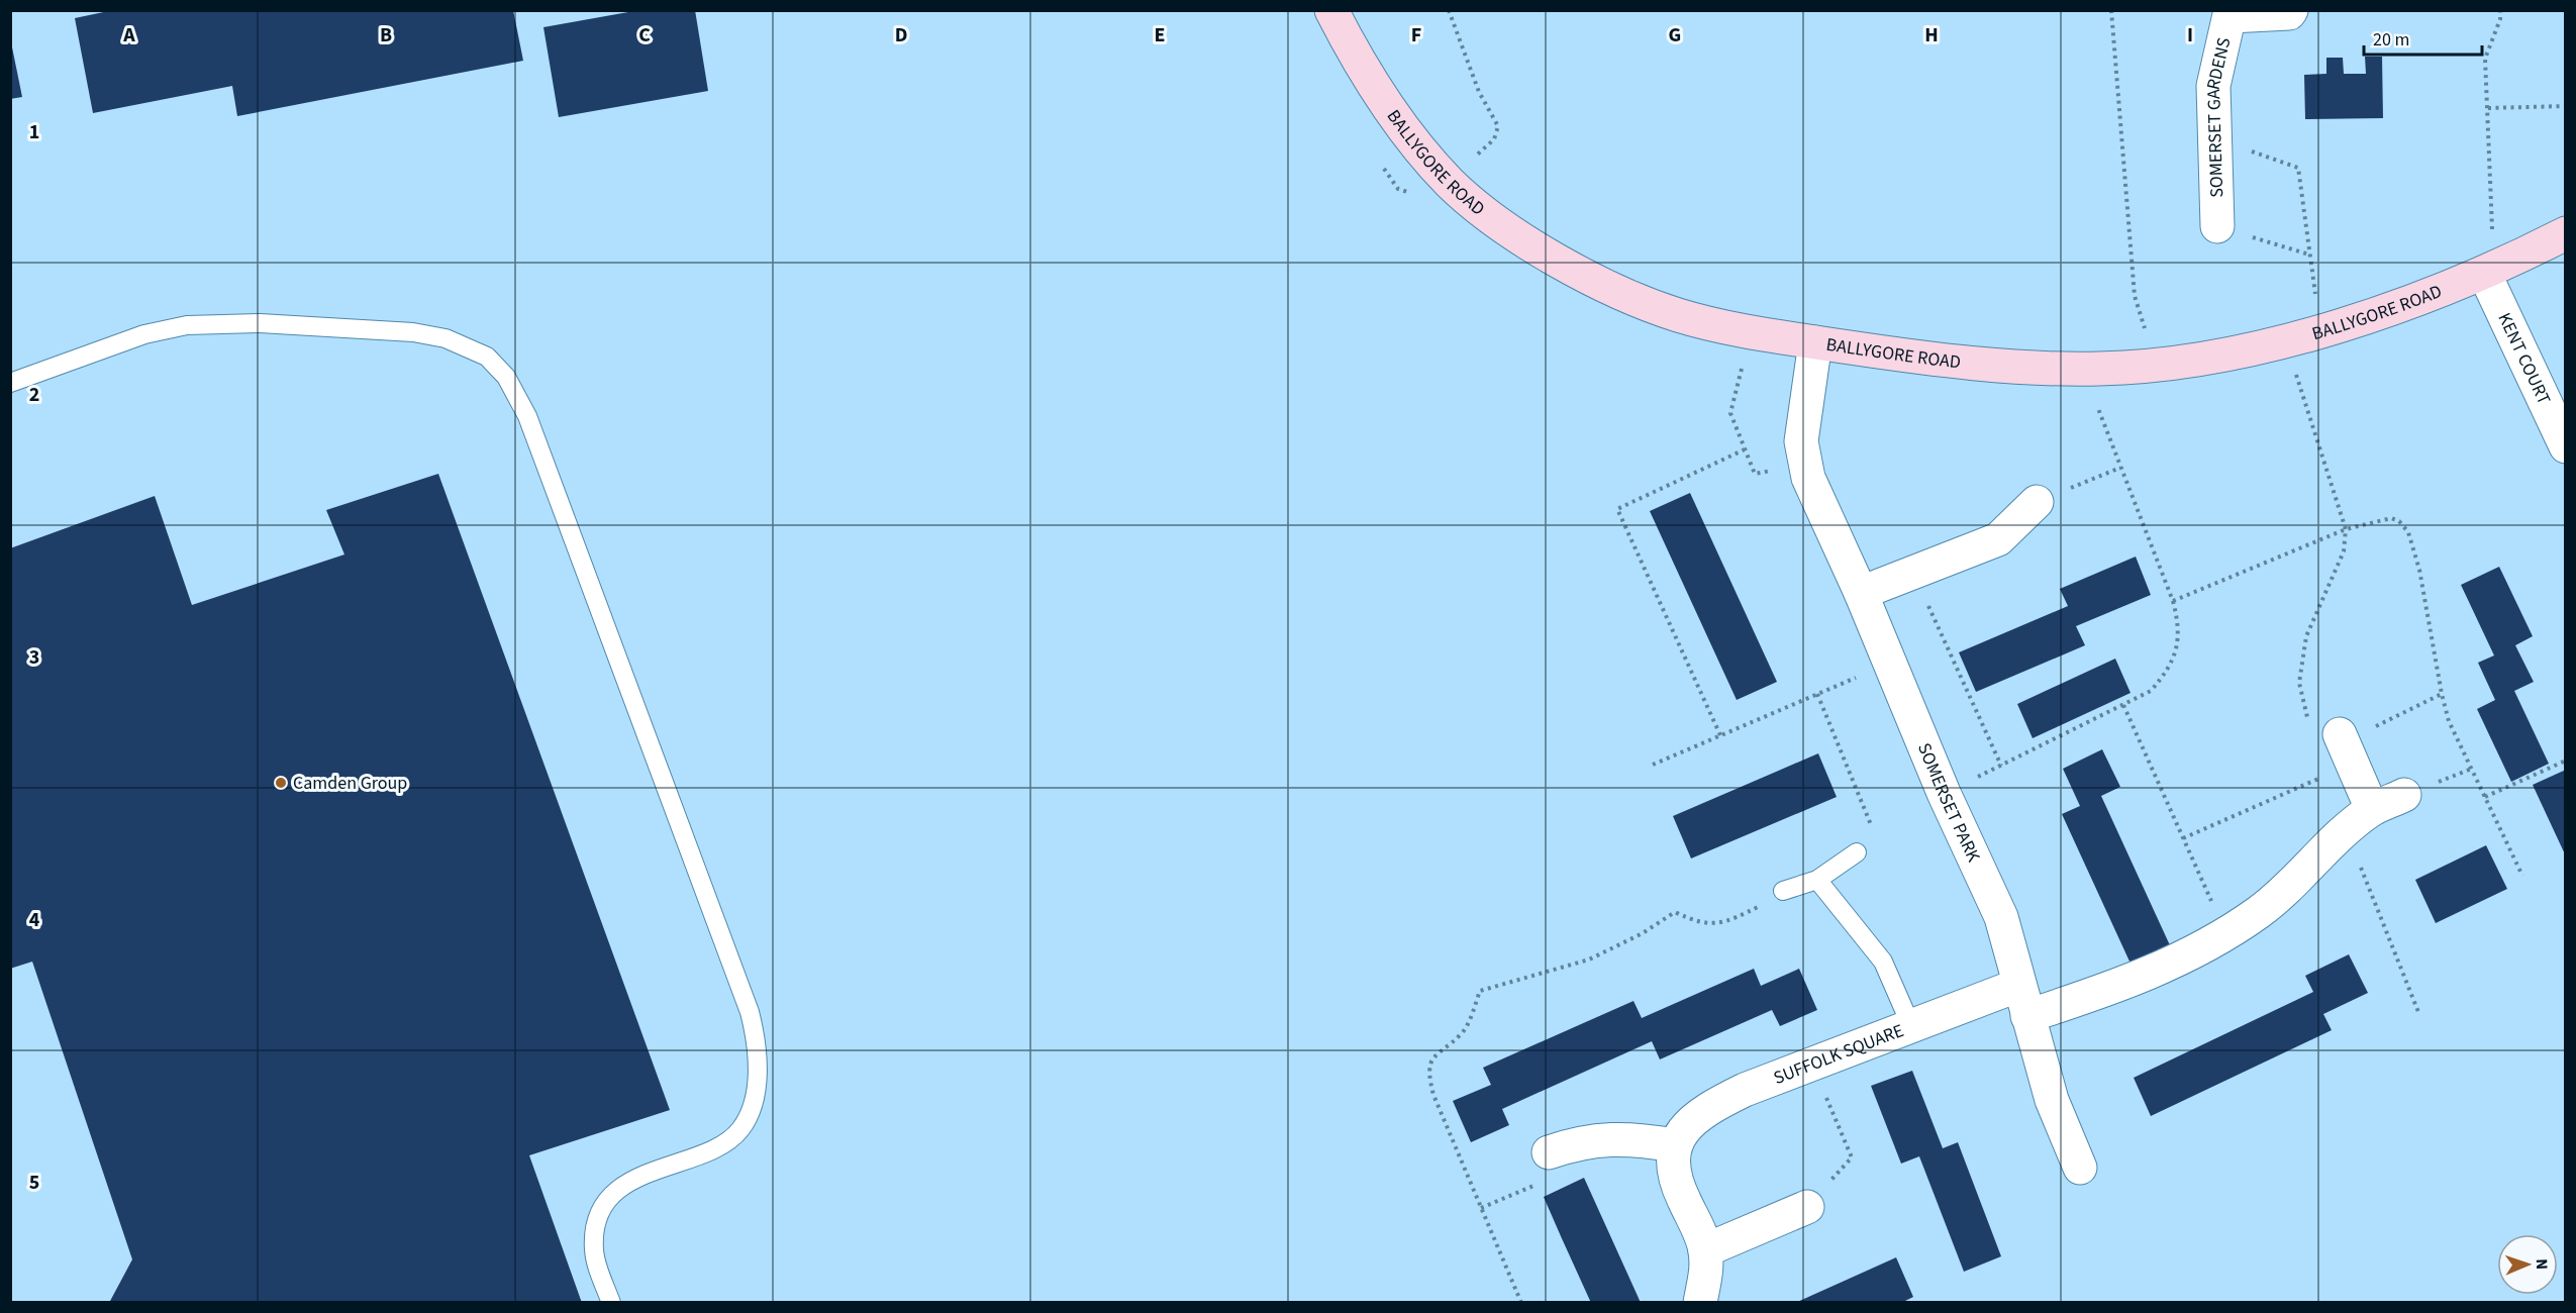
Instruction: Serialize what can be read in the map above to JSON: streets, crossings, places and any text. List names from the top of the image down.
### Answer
{
  "streets": {
    "street": [
      "SOMERSET GARDENS",
      "BALLYGORE ROAD",
      "KENT COURT",
      "SOMERSET PARK",
      "SUFFOLK SQUARE"
    ]
  },
  "crossings": [
    ["BALLYGORE ROAD", "KENT COURT"],
    ["BALLYGORE ROAD", "SOMERSET PARK"],
    ["SOMERSET PARK", "SUFFOLK SQUARE"]
  ],
  "places": ["Camden Group"],
  "scale_bar": "20 m",
  "north": "right",
  "grid": {
    "columns": [
      "A",
      "B",
      "C",
      "D",
      "E",
      "F",
      "G",
      "H",
      "I"
    ],
    "rows": [
      "1",
      "2",
      "3",
      "4",
      "5"
    ]
  }
}
